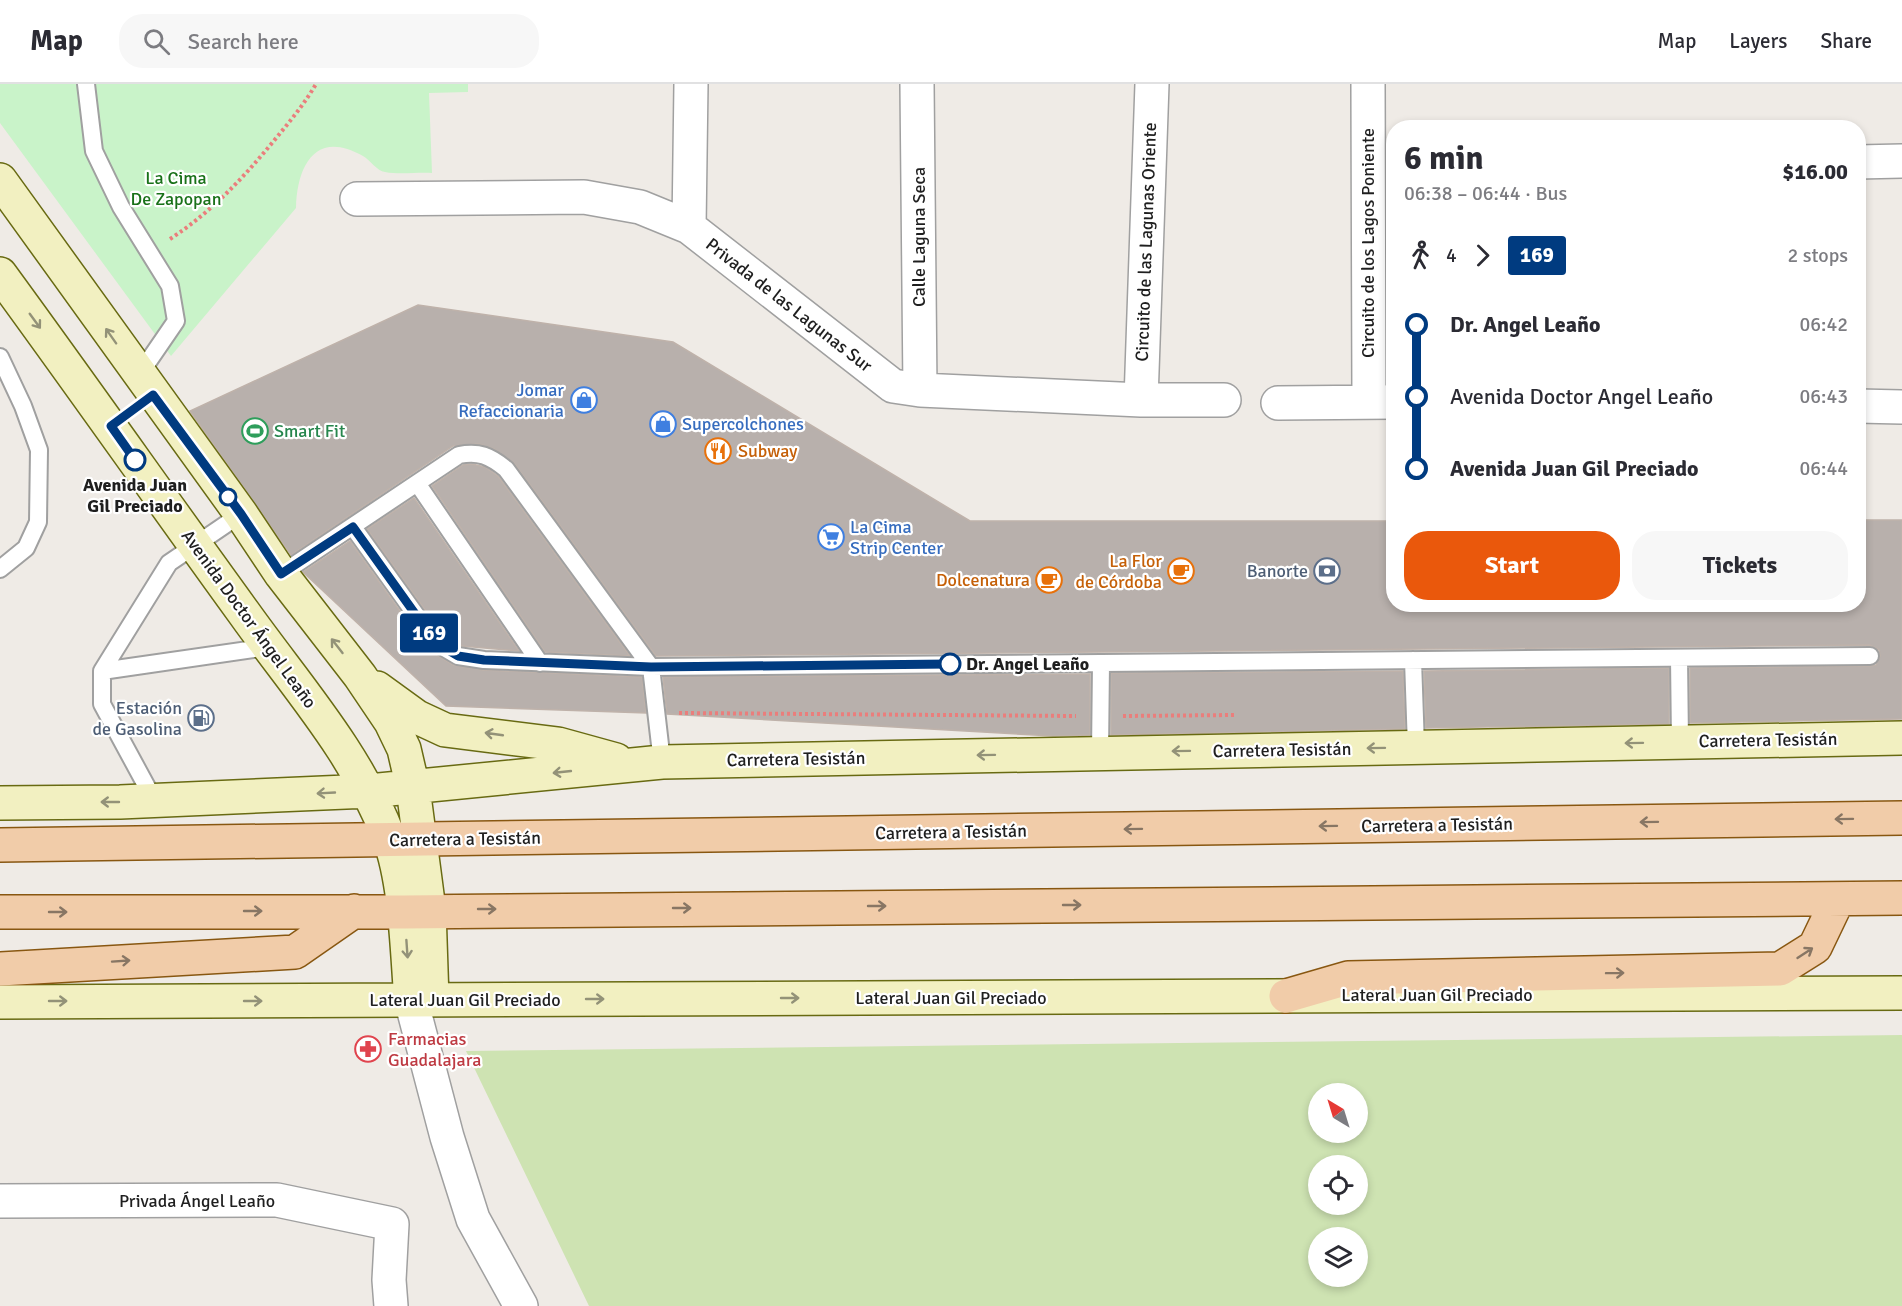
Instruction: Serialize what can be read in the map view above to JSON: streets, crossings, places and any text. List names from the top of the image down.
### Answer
{
  "streets": {
    "main road": [
      "Avenida Doctor Ángel Leaño",
      "Carretera Tesistán",
      "Carretera a Tesistán",
      "Lateral Juan Gil Preciado"
    ],
    "street": [
      "Calle Laguna Seca",
      "Circuito de las Lagunas Oriente",
      "Circuito de los Lagos Poniente",
      "Privada de las Lagunas Sur",
      "Privada Ángel Leaño"
    ]
  },
  "crossings": [
    ["Calle Laguna Seca", "Privada de las Lagunas Sur"],
    ["Circuito de las Lagunas Oriente", "Privada de las Lagunas Sur"],
    ["Avenida Doctor Ángel Leaño", "Carretera a Tesistán"]
  ],
  "parks": ["La Cima De Zapopan"],
  "places": {
    "shop": ["Jomar Refaccionaria", "Supercolchones"],
    "sports": ["Smart Fit"],
    "restaurant": ["Subway"],
    "other": ["Avenida Juan Gil Preciado", "Dr. Angel Leaño"],
    "supermarket": ["La Cima Strip Center"],
    "cafe": ["La Flor de Córdoba", "Dolcenatura"],
    "bank": ["Banorte"],
    "fuel station": ["Estación de Gasolina"],
    "pharmacy": ["Farmacias Guadalajara"]
  },
  "lines": ["bus line 169"],
  "north": "top left",
  "page": {
    "header": "Map",
    "search": "Search here",
    "nav": ["Map", "Layers", "Share"],
    "on_map": "169",
    "heading": ["6 min", "06:38 – 06:44 · Bus", "$16.00"],
    "legs": ["4", "169", "2 stops"],
    "list": [
      {
        "name": "Dr. Angel Leaño",
        "value": "06:42"
      },
      {
        "name": "Avenida Doctor Angel Leaño",
        "value": "06:43"
      },
      {
        "name": "Avenida Juan Gil Preciado",
        "value": "06:44"
      }
    ],
    "buttons": ["Start", "Tickets"]
  }
}
